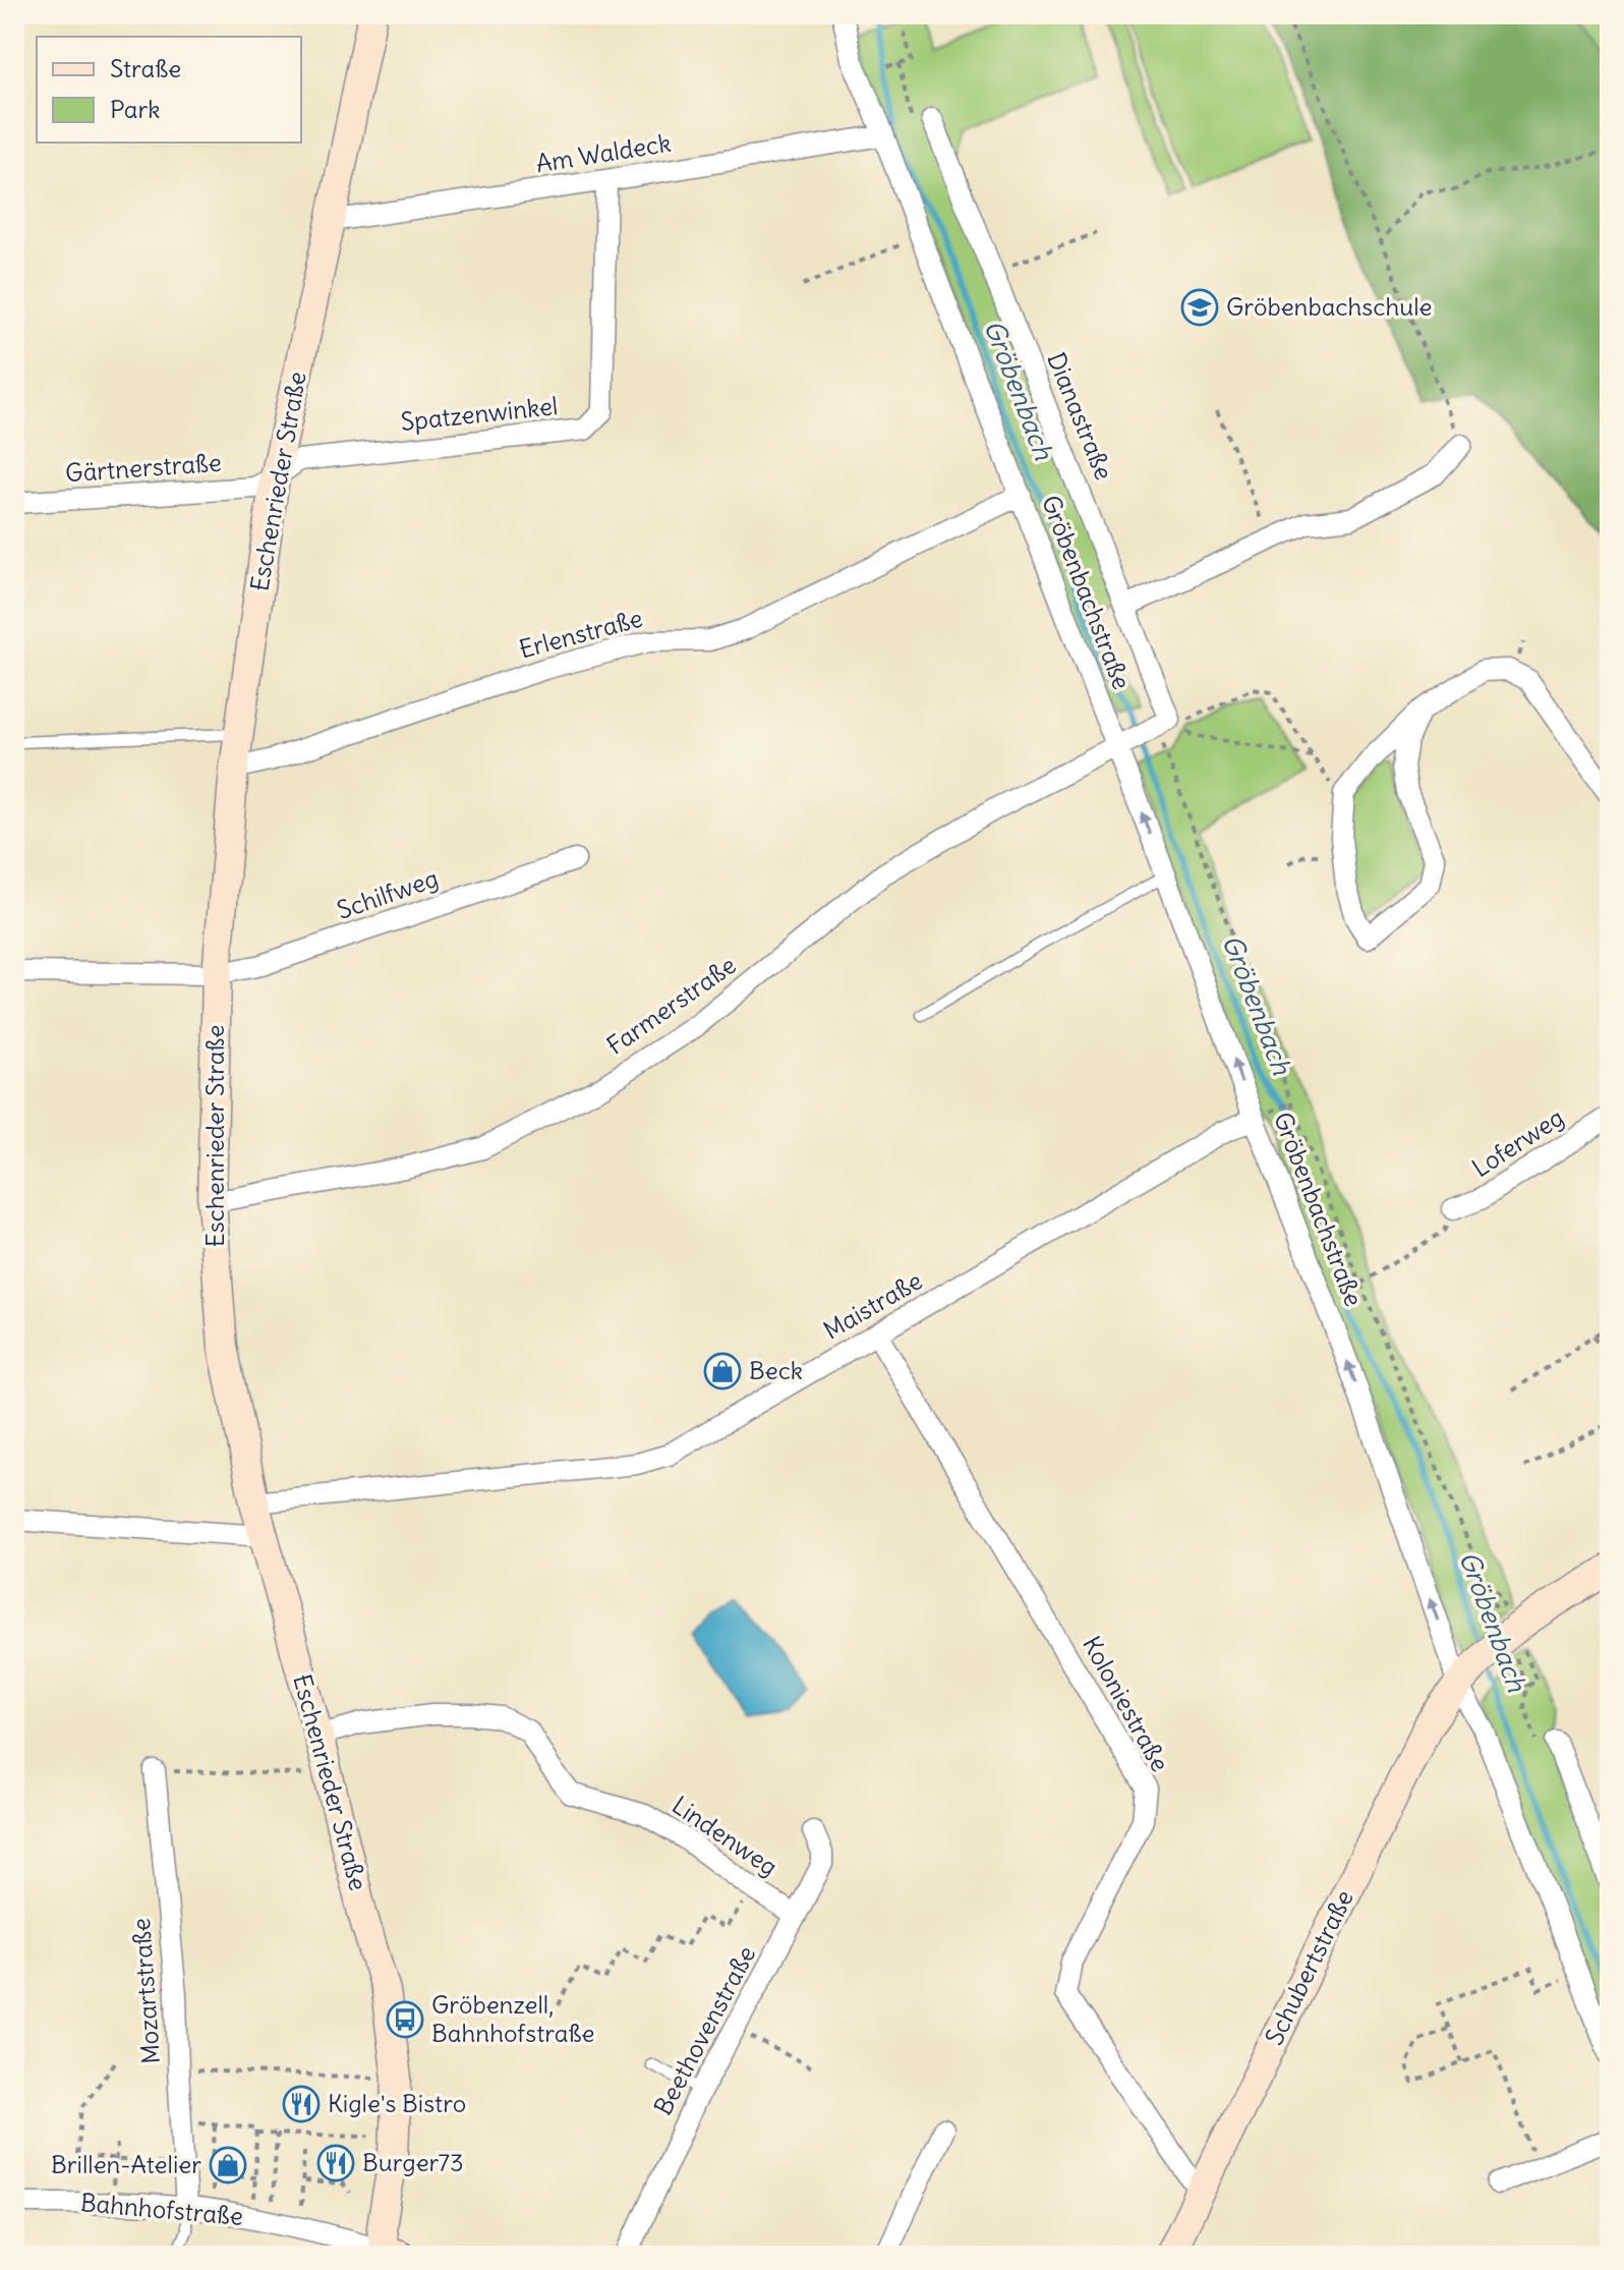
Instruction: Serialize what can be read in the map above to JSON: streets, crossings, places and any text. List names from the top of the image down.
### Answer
{
  "streets": {
    "street": [
      "Am Waldeck",
      "Spatzenwinkel",
      "Dianastraße",
      "Gärtnerstraße",
      "Eschenrieder Straße",
      "Gröbenbachstraße",
      "Erlenstraße",
      "Schilfweg",
      "Farmerstraße",
      "Loferweg",
      "Maistraße",
      "Koloniestraße",
      "Lindenweg",
      "Schubertstraße",
      "Mozartstraße",
      "Beethovenstraße",
      "Bahnhofstraße"
    ]
  },
  "crossings": [
    ["Am Waldeck", "Spatzenwinkel"],
    ["Am Waldeck", "Eschenrieder Straße"],
    ["Am Waldeck", "Gröbenbachstraße"],
    ["Spatzenwinkel", "Gärtnerstraße"],
    ["Spatzenwinkel", "Eschenrieder Straße"],
    ["Dianastraße", "Gröbenbachstraße"],
    ["Dianastraße", "Farmerstraße"],
    ["Gärtnerstraße", "Eschenrieder Straße"],
    ["Eschenrieder Straße", "Erlenstraße"],
    ["Eschenrieder Straße", "Schilfweg"],
    ["Eschenrieder Straße", "Farmerstraße"],
    ["Eschenrieder Straße", "Maistraße"],
    ["Eschenrieder Straße", "Lindenweg"],
    ["Eschenrieder Straße", "Bahnhofstraße"],
    ["Gröbenbachstraße", "Erlenstraße"],
    ["Gröbenbachstraße", "Farmerstraße"],
    ["Gröbenbachstraße", "Maistraße"],
    ["Gröbenbachstraße", "Schubertstraße"],
    ["Maistraße", "Koloniestraße"],
    ["Koloniestraße", "Schubertstraße"],
    ["Lindenweg", "Beethovenstraße"],
    ["Mozartstraße", "Bahnhofstraße"]
  ],
  "one_way": ["Gröbenbachstraße"],
  "water": ["Gröbenbach"],
  "places": {
    "school or university": ["Gröbenbachschule"],
    "shop": ["Beck", "Brillen-Atelier"],
    "bus stop": ["Gröbenzell, Bahnhofstraße"],
    "restaurant": ["Kigle's Bistro", "Burger73"]
  },
  "legend": ["Straße", "Park"]
}
